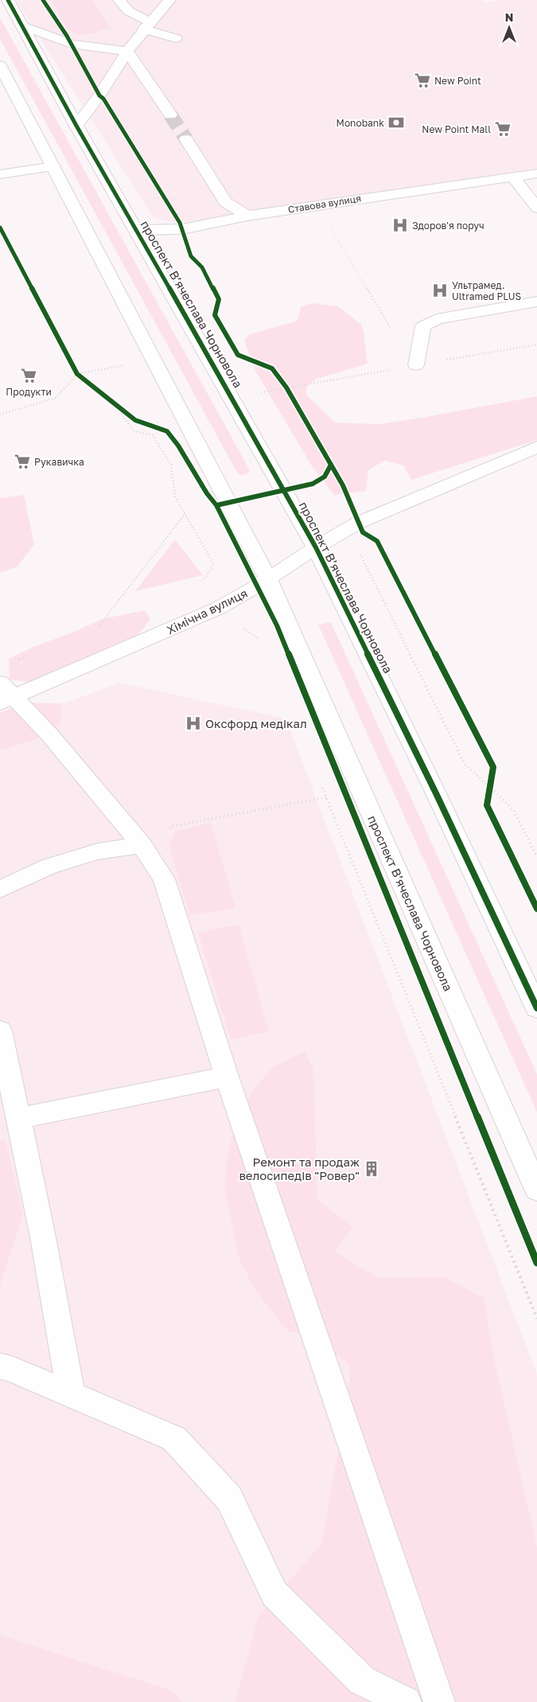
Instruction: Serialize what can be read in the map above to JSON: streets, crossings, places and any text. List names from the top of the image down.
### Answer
{
  "streets": {
    "main road": ["Ставова вулиця", "проспект Вʼячеслава Чорновола", "Хімічна вулиця"]
  },
  "crossings": [
    ["Ставова вулиця", "проспект Вʼячеслава Чорновола"],
    ["проспект Вʼячеслава Чорновола", "Хімічна вулиця"]
  ],
  "places": {
    "supermarket": [
      "New Point",
      "New Point Mall",
      "Продукти",
      "Рукавичка"
    ],
    "bank": ["Monobank"],
    "hospital": ["Здоров'я поруч", "Ультрамед. Ultramed PLUS", "Оксфорд медікал"],
    "building": ["Ремонт та продаж велосипедів \"Ровер\""]
  },
  "north": "top"
}
